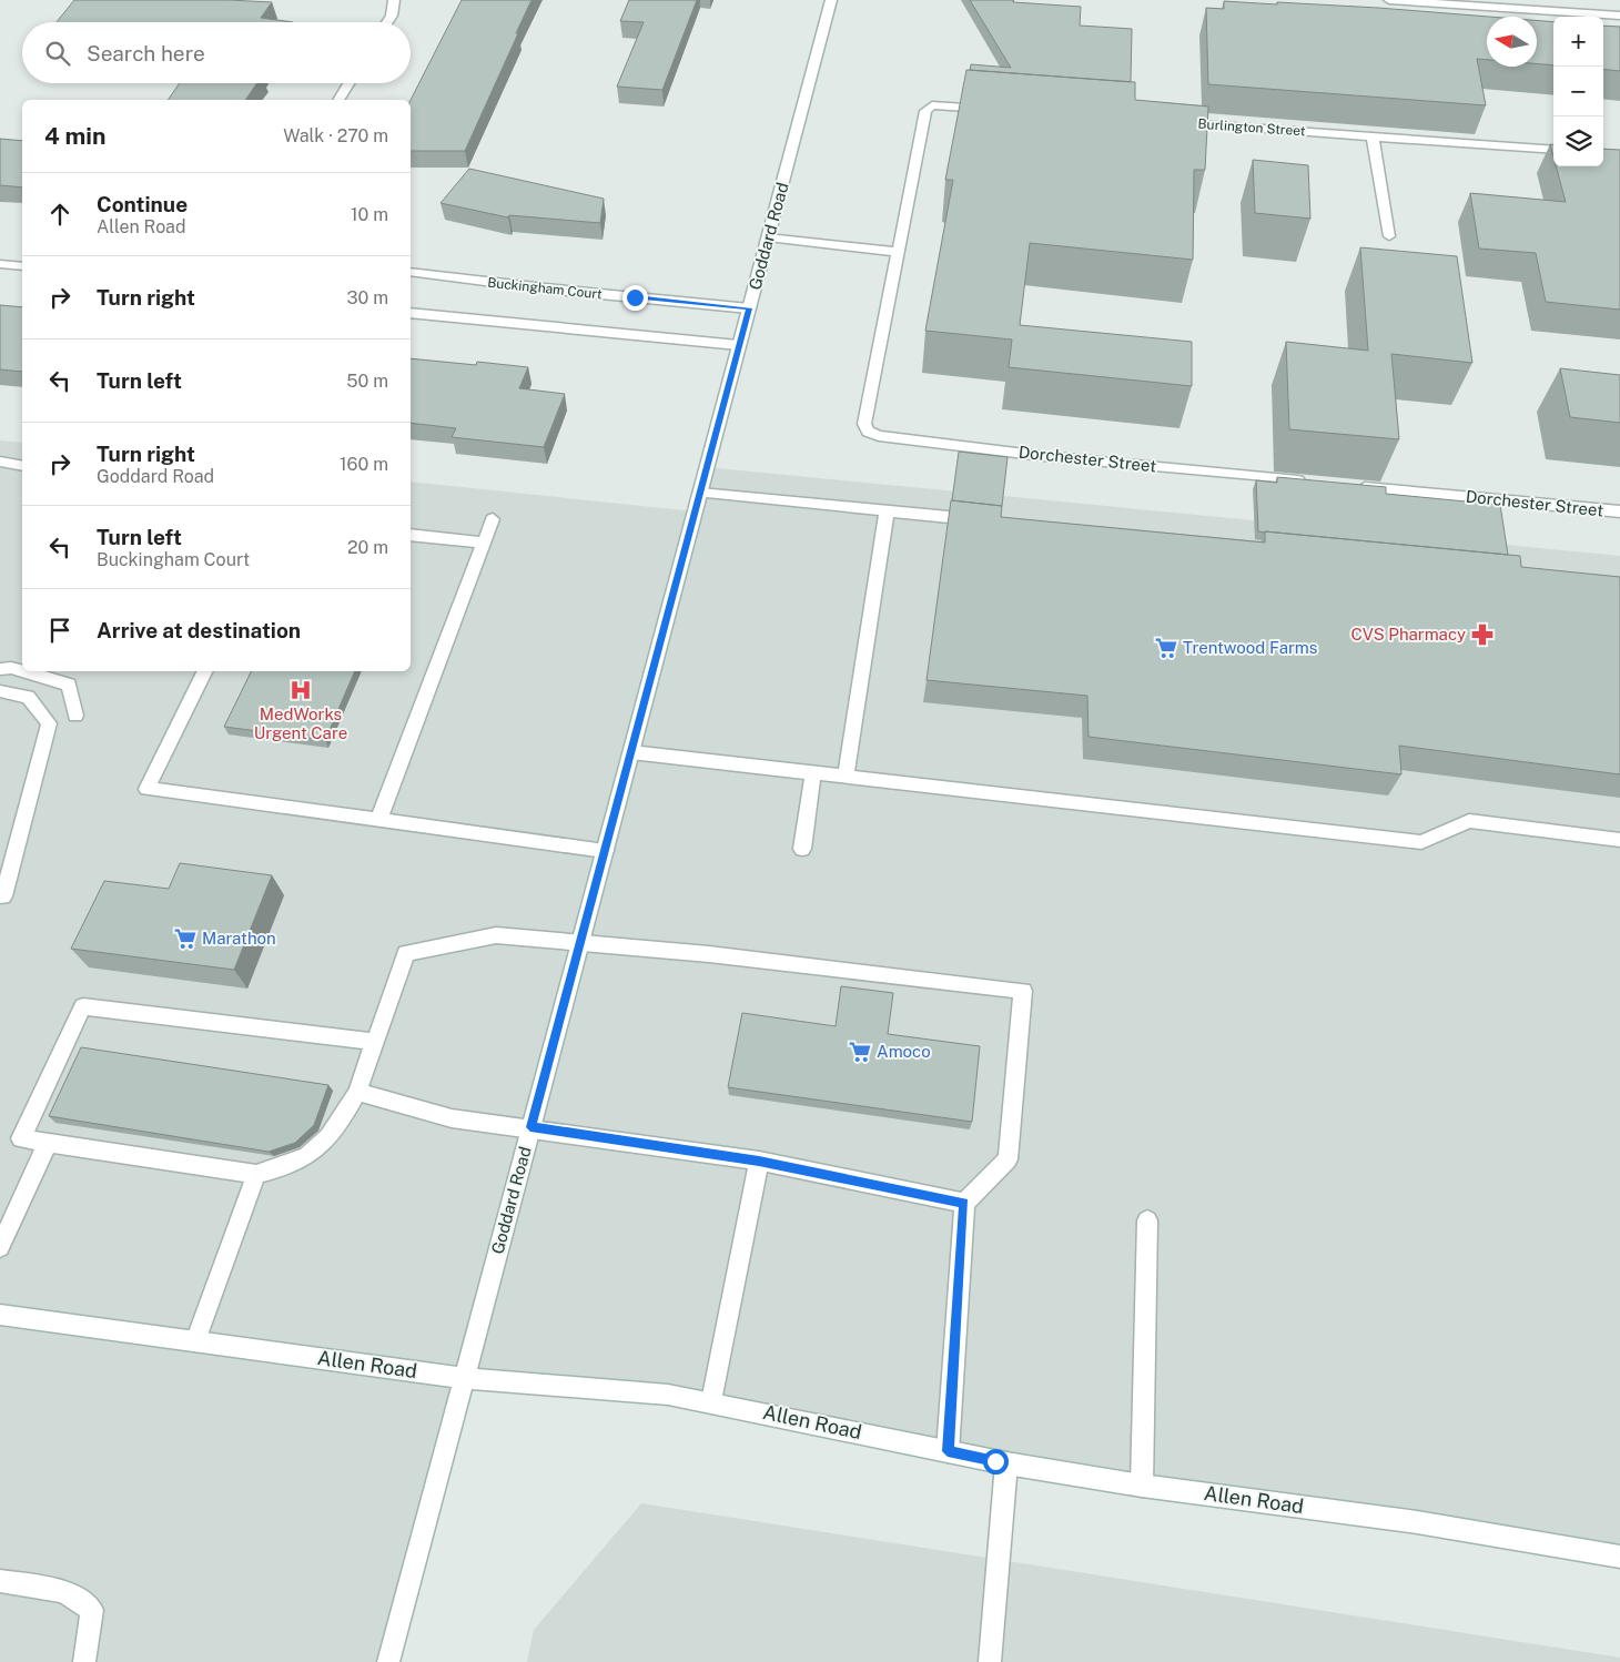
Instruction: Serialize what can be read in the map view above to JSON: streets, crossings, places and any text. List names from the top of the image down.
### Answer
{
  "streets": {
    "main road": [
      "Burlington Street",
      "Goddard Road",
      "Buckingham Court",
      "Dorchester Street",
      "Allen Road"
    ]
  },
  "crossings": [
    ["Goddard Road", "Buckingham Court"],
    ["Goddard Road", "Allen Road"]
  ],
  "places": {
    "pharmacy": ["CVS Pharmacy"],
    "supermarket": ["Trentwood Farms", "Marathon", "Amoco"],
    "hospital": ["MedWorks Urgent Care"]
  },
  "north": "left",
  "page": {
    "map_buttons": ["+", "−"],
    "search": "Search here",
    "heading": ["4 min", "Walk · 270 m"],
    "list": [
      ["Continue", "Allen Road", "10 m"],
      ["Turn right", "30 m"],
      ["Turn left", "50 m"],
      ["Turn right", "Goddard Road", "160 m"],
      ["Turn left", "Buckingham Court", "20 m"],
      "Arrive at destination"
    ]
  }
}
